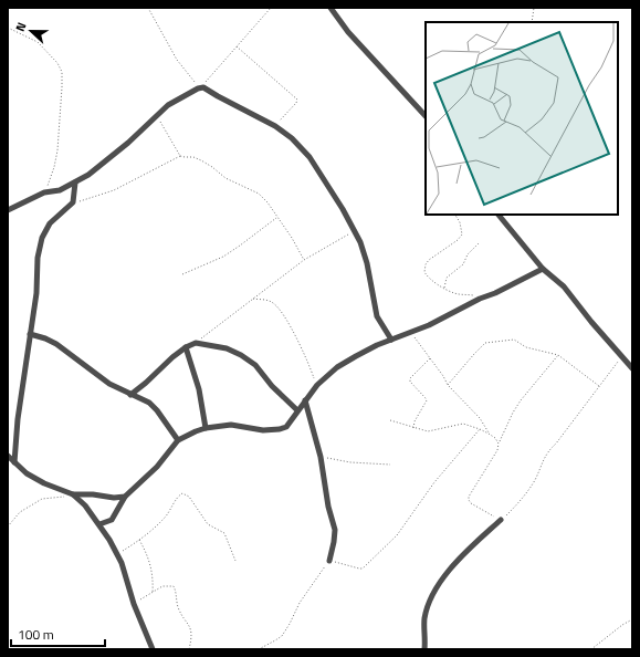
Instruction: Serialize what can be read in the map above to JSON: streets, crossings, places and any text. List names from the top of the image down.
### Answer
{
  "scale_bar": "100 m",
  "north": "left"
}
